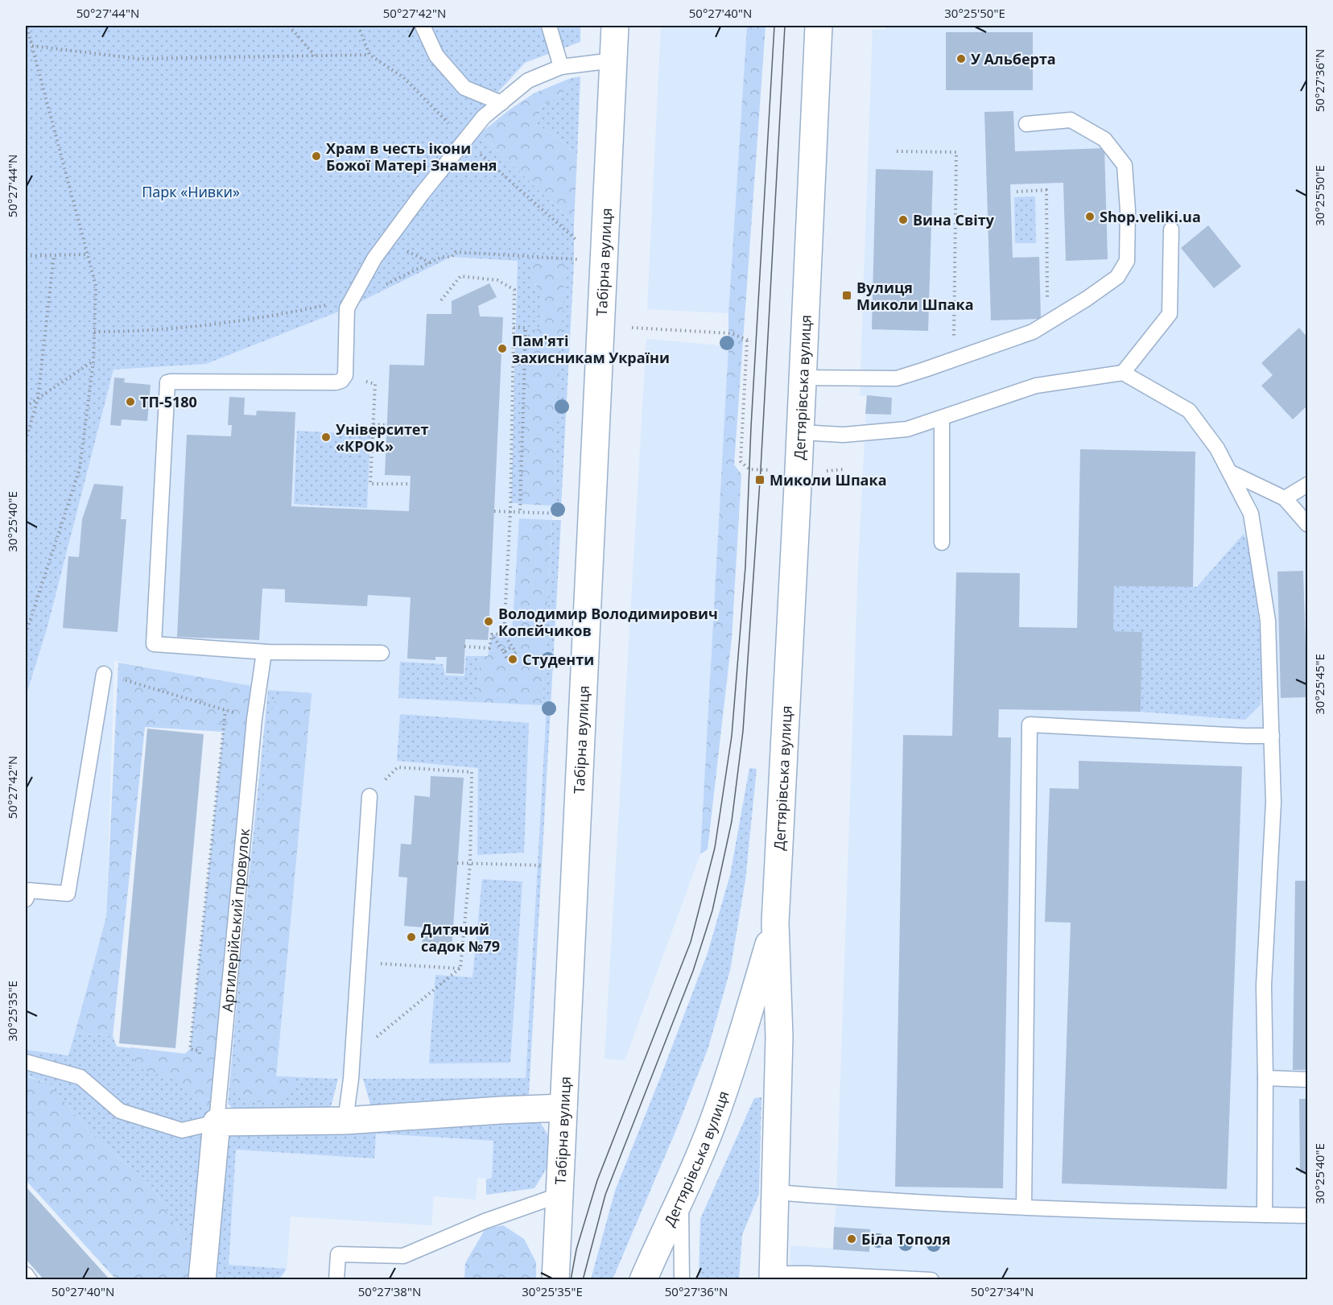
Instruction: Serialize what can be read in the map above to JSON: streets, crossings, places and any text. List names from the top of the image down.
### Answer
{
  "streets": {
    "street": ["Табірна вулиця", "Дегтярівська вулиця", "Артилерійський провулок"]
  },
  "parks": ["Парк «Нивки»"],
  "places": {
    "other": [
      "У Альберта",
      "Храм в честь ікони Божої Матері Знаменя",
      "Shop.veliki.ua",
      "Вина Світу",
      "Пам'яті захисникам України",
      "ТП-5180",
      "Університет «КРОК»",
      "Володимир Володимирович Копєйчиков",
      "Студенти",
      "Дитячий садок №79",
      "Біла Тополя"
    ],
    "transit": ["Вулиця Миколи Шпака", "Миколи Шпака"]
  },
  "coordinates": [
    "50°27'44\"N",
    "50°27'42\"N",
    "50°27'40\"N",
    "30°25'50\"E",
    "50°27'36\"N",
    "30°25'40\"E",
    "30°25'45\"E",
    "30°25'35\"E",
    "50°27'38\"N",
    "50°27'34\"N"
  ]
}
